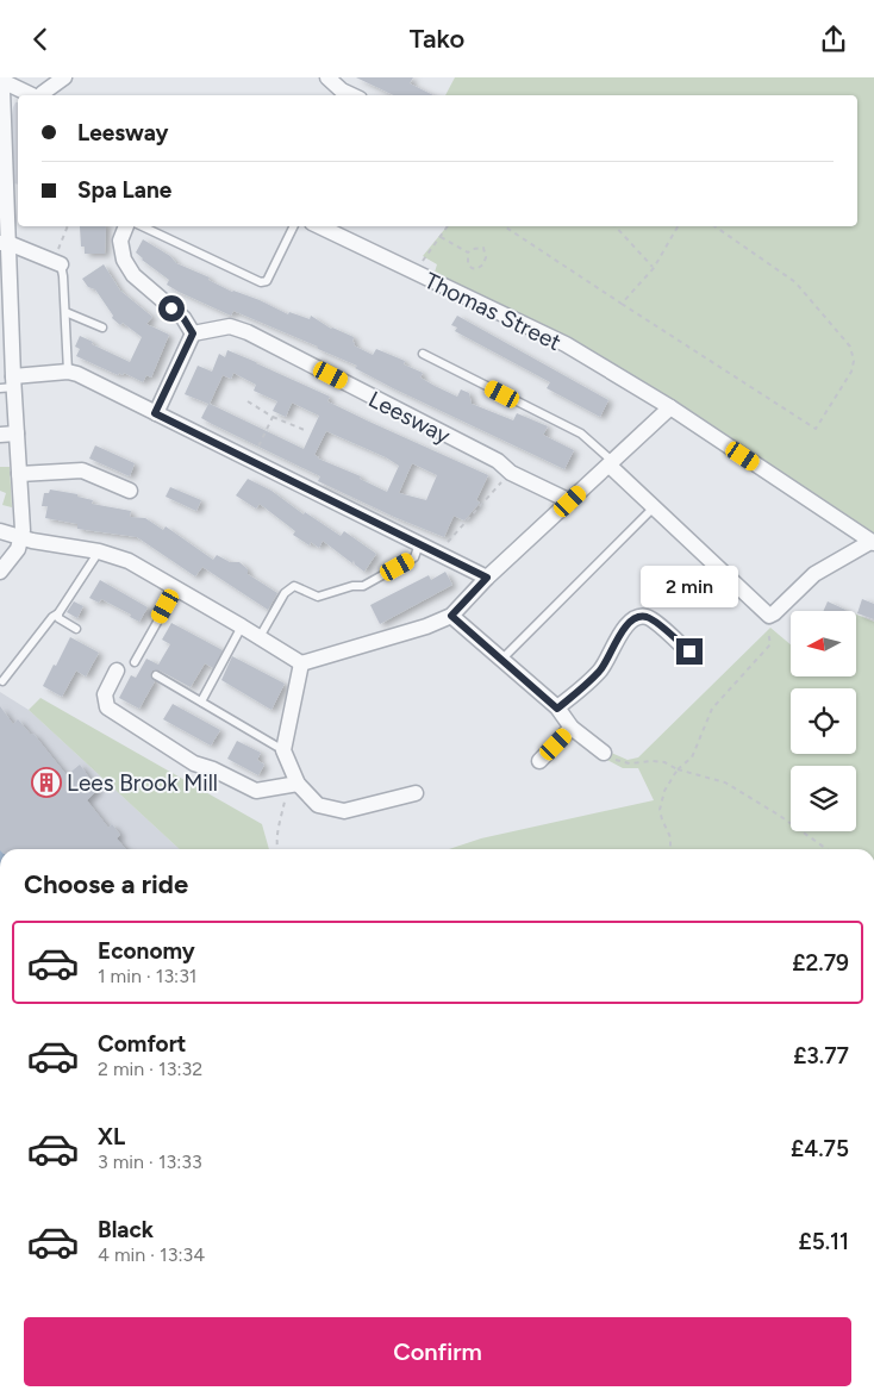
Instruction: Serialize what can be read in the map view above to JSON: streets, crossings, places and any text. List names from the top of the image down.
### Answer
{
  "streets": {
    "street": ["Thomas Street", "Leesway"]
  },
  "places": {
    "building": ["Lees Brook Mill"]
  },
  "north": "left",
  "page": {
    "header": "Tako",
    "banner": ["Leesway", "Spa Lane"],
    "bubble": "2 min",
    "heading": "Choose a ride",
    "list": [
      {
        "name": "Economy",
        "note": "1 min · 13:31",
        "value": "£2.79"
      },
      {
        "name": "Comfort",
        "note": "2 min · 13:32",
        "value": "£3.77"
      },
      {
        "name": "XL",
        "note": "3 min · 13:33",
        "value": "£4.75"
      },
      {
        "name": "Black",
        "note": "4 min · 13:34",
        "value": "£5.11"
      }
    ],
    "buttons": "Confirm"
  }
}
